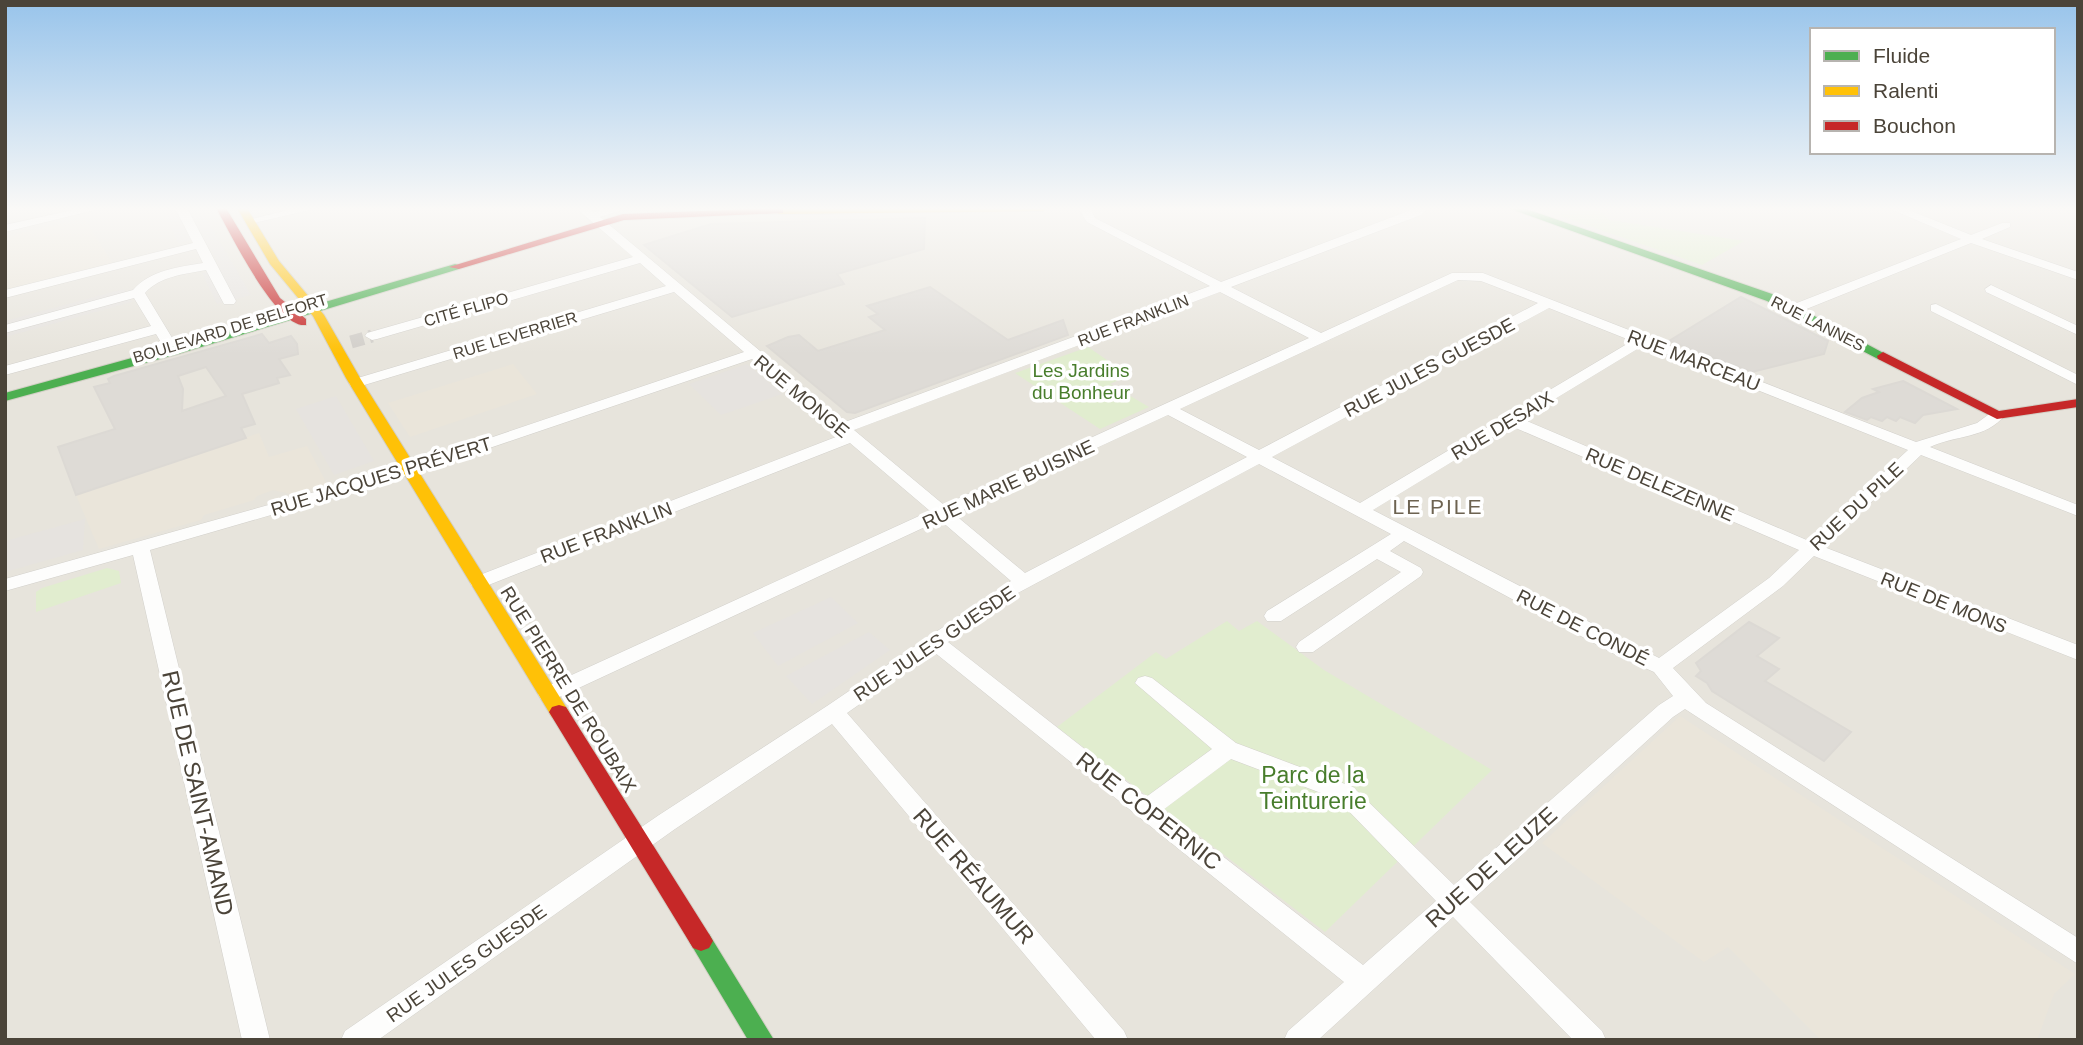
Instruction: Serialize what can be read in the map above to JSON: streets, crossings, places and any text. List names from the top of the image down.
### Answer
{
  "streets": {
    "main road": [
      "RUE LANNES",
      "BOULEVARD DE BELFORT",
      "RUE DU PILE",
      "RUE PIERRE DE ROUBAIX"
    ],
    "street": [
      "CITÉ FLIPO",
      "RUE FRANKLIN",
      "RUE LEVERRIER",
      "RUE MARCEAU",
      "RUE JULES GUESDE",
      "RUE MONGE",
      "RUE DESAIX",
      "RUE JACQUES PRÉVERT",
      "RUE MARIE BUISINE",
      "RUE DELEZENNE",
      "RUE DE MONS",
      "RUE DE CONDÉ",
      "RUE DE SAINT-AMAND",
      "RUE COPERNIC",
      "RUE DE LEUZE",
      "RUE RÉAUMUR"
    ]
  },
  "crossings": [
    ["CITÉ FLIPO", "RUE MONGE"],
    ["RUE FRANKLIN", "RUE MONGE"],
    ["RUE FRANKLIN", "RUE PIERRE DE ROUBAIX"],
    ["RUE LANNES", "RUE DU PILE"],
    ["BOULEVARD DE BELFORT", "RUE PIERRE DE ROUBAIX"],
    ["RUE LEVERRIER", "RUE MONGE"],
    ["RUE LEVERRIER", "RUE PIERRE DE ROUBAIX"],
    ["RUE MARCEAU", "RUE JULES GUESDE"],
    ["RUE MARCEAU", "RUE DESAIX"],
    ["RUE MARCEAU", "RUE MARIE BUISINE"],
    ["RUE MARCEAU", "RUE DU PILE"],
    ["RUE JULES GUESDE", "RUE MONGE"],
    ["RUE JULES GUESDE", "RUE DE CONDÉ"],
    ["RUE JULES GUESDE", "RUE PIERRE DE ROUBAIX"],
    ["RUE JULES GUESDE", "RUE COPERNIC"],
    ["RUE JULES GUESDE", "RUE RÉAUMUR"],
    ["RUE MONGE", "RUE JACQUES PRÉVERT"],
    ["RUE MONGE", "RUE MARIE BUISINE"],
    ["RUE DESAIX", "RUE DELEZENNE"],
    ["RUE DESAIX", "RUE DE CONDÉ"],
    ["RUE JACQUES PRÉVERT", "RUE PIERRE DE ROUBAIX"],
    ["RUE JACQUES PRÉVERT", "RUE DE SAINT-AMAND"],
    ["RUE MARIE BUISINE", "RUE DE CONDÉ"],
    ["RUE MARIE BUISINE", "RUE PIERRE DE ROUBAIX"],
    ["RUE DELEZENNE", "RUE DU PILE"],
    ["RUE DELEZENNE", "RUE DE MONS"],
    ["RUE DU PILE", "RUE DE MONS"],
    ["RUE DU PILE", "RUE DE CONDÉ"],
    ["RUE DE CONDÉ", "RUE DE LEUZE"],
    ["RUE COPERNIC", "RUE DE LEUZE"]
  ],
  "districts": ["LE PILE"],
  "parks": ["Les Jardins du Bonheur", "Parc de la Teinturerie"],
  "legend": ["Fluide", "Ralenti", "Bouchon"]
}
